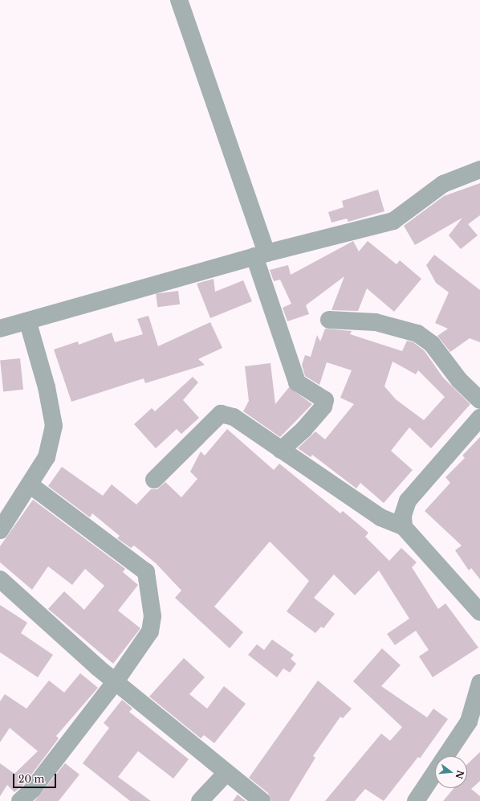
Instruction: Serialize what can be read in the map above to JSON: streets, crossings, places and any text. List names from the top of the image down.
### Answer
{
  "scale_bar": "20 m",
  "north": "right"
}
